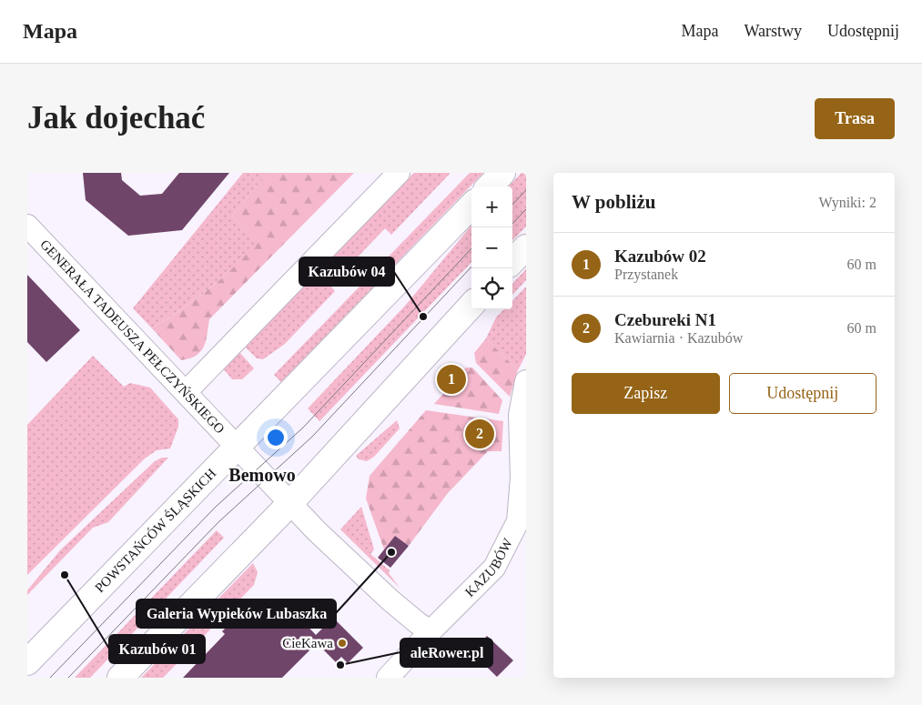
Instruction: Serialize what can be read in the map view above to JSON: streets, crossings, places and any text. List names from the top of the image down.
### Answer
{
  "streets": {
    "main road": ["POWSTAŃCÓW ŚLĄSKICH"],
    "street": ["GENERAŁA TADEUSZA PEŁCZYŃSKIEGO", "KAZUBÓW"]
  },
  "crossings": [
    ["GENERAŁA TADEUSZA PEŁCZYŃSKIEGO", "POWSTAŃCÓW ŚLĄSKICH"],
    ["GENERAŁA TADEUSZA PEŁCZYŃSKIEGO", "KAZUBÓW"]
  ],
  "districts": ["Bemowo"],
  "places": [
    "Kazubów 04",
    "Galeria Wypieków Lubaszka",
    "Kazubów 01",
    "CieKawa",
    "aleRower.pl"
  ],
  "page": {
    "header": "Mapa",
    "nav": ["Mapa", "Warstwy", "Udostępnij"],
    "buttons": [
      "Trasa",
      ["Zapisz", "Udostępnij"]
    ],
    "title": "Jak dojechać",
    "heading": ["W pobliżu", "Wyniki: 2"],
    "map_buttons": ["+", "−"],
    "list": [
      {
        "mark": "1",
        "name": "Kazubów 02",
        "note": "Przystanek",
        "value": "60 m"
      },
      {
        "mark": "2",
        "name": "Czebureki N1",
        "note": "Kawiarnia · Kazubów",
        "value": "60 m"
      }
    ],
    "pins": ["1", "2"]
  }
}
